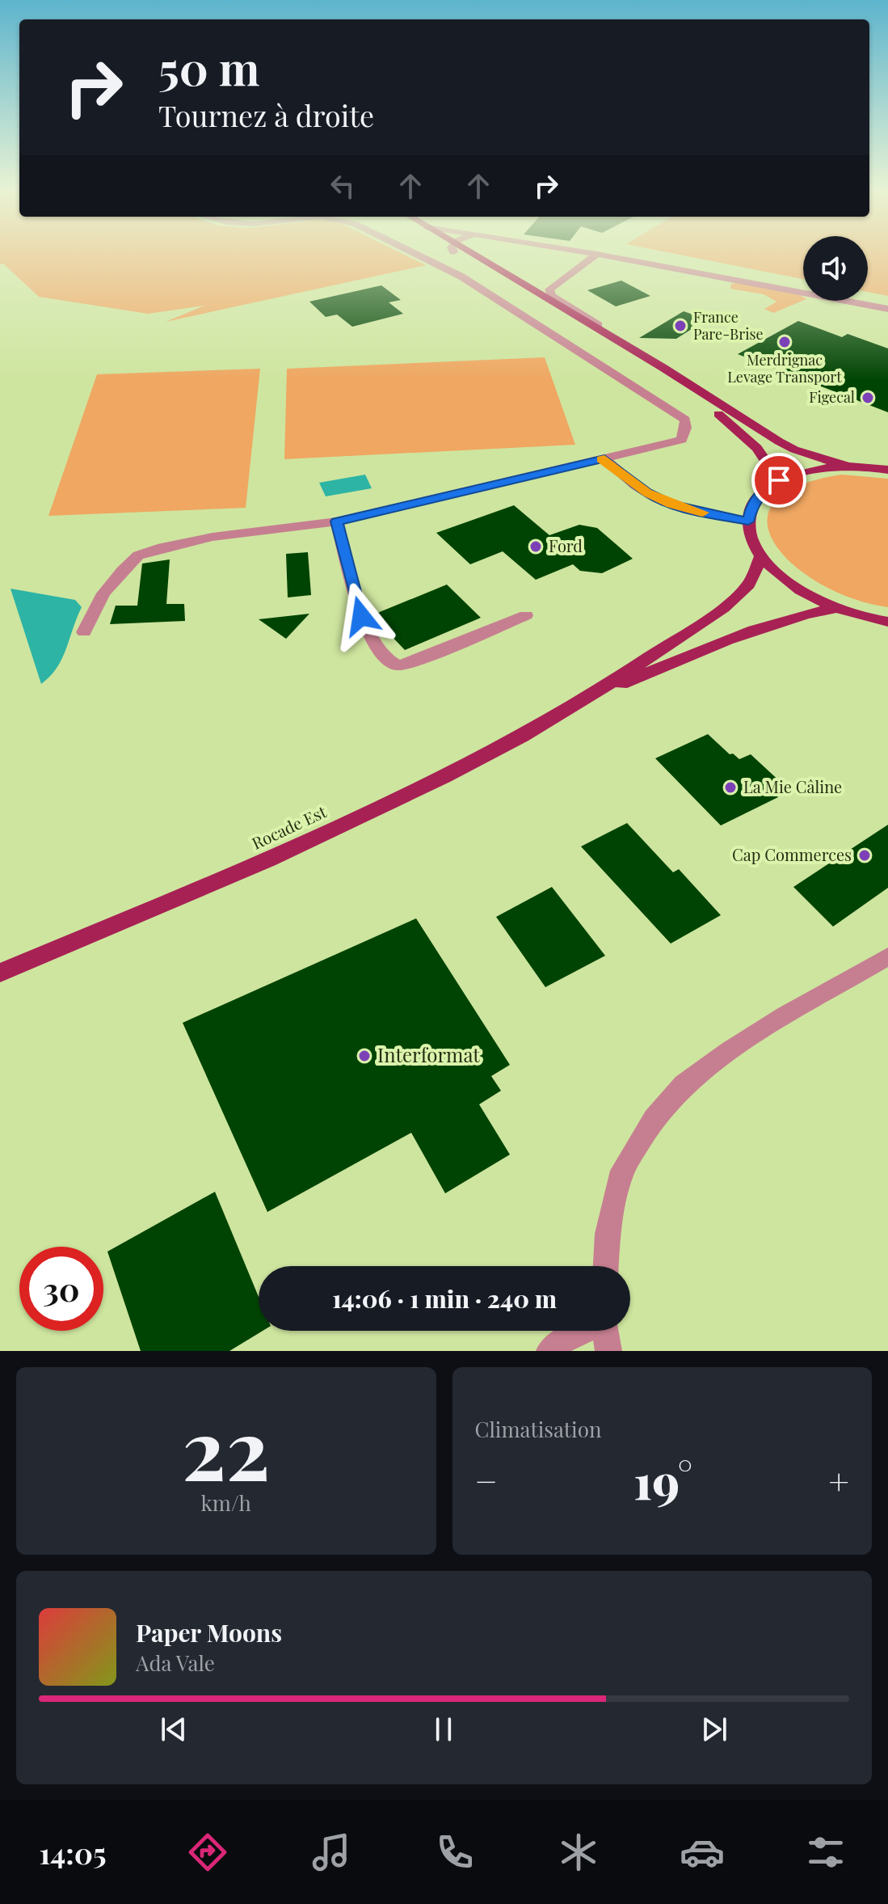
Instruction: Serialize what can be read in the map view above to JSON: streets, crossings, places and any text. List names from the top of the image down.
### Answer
{
  "streets": {
    "main road": ["Rocade Est"]
  },
  "places": [
    "France Pare-Brise",
    "Merdrignac Levage Transport",
    "Figecal",
    "Ford",
    "La Mie Câline",
    "Cap Commerces",
    "Interformat"
  ],
  "page": {
    "turn": ["50 m", "Tournez à droite"],
    "limit": "30",
    "trip": "14:06 · 1 min · 240 m",
    "tile": [
      ["22", "km/h"],
      "Climatisation"
    ],
    "heat": ["−", "19°", "+"],
    "song": ["Paper Moons", "Ada Vale"],
    "tabs": "14:05"
  }
}
